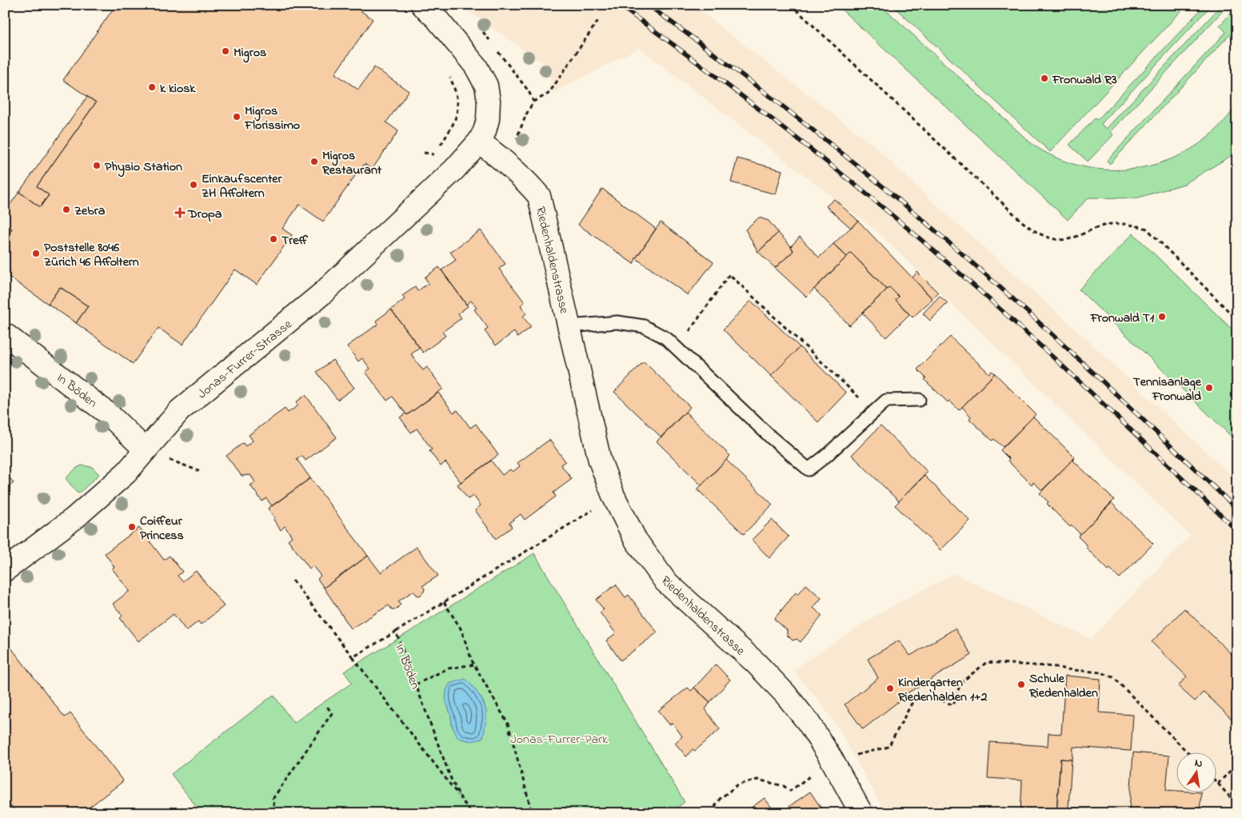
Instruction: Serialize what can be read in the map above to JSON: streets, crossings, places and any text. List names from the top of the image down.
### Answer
{
  "streets": {
    "street": ["Riedenhaldenstrasse", "Jonas-Furrer-Strasse", "In Böden"]
  },
  "crossings": [
    ["Riedenhaldenstrasse", "Jonas-Furrer-Strasse"],
    ["Jonas-Furrer-Strasse", "In Böden"]
  ],
  "parks": ["Jonas-Furrer-Park"],
  "places": {
    "other": [
      "Migros",
      "Fronwald R3",
      "k kiosk",
      "Migros Florissimo",
      "Migros Restaurant",
      "Physio Station",
      "Einkaufscenter ZH Affoltern",
      "Zebra",
      "Treff",
      "Poststelle 8046 Zürich 46 Affoltern",
      "Fronwald T1",
      "Tennisanlage Fronwald",
      "Coiffeur Princess",
      "Schule Riedenhalden",
      "Kindergarten Riedenhalden 1+2"
    ],
    "health": ["Dropa"]
  },
  "north": "top"
}
